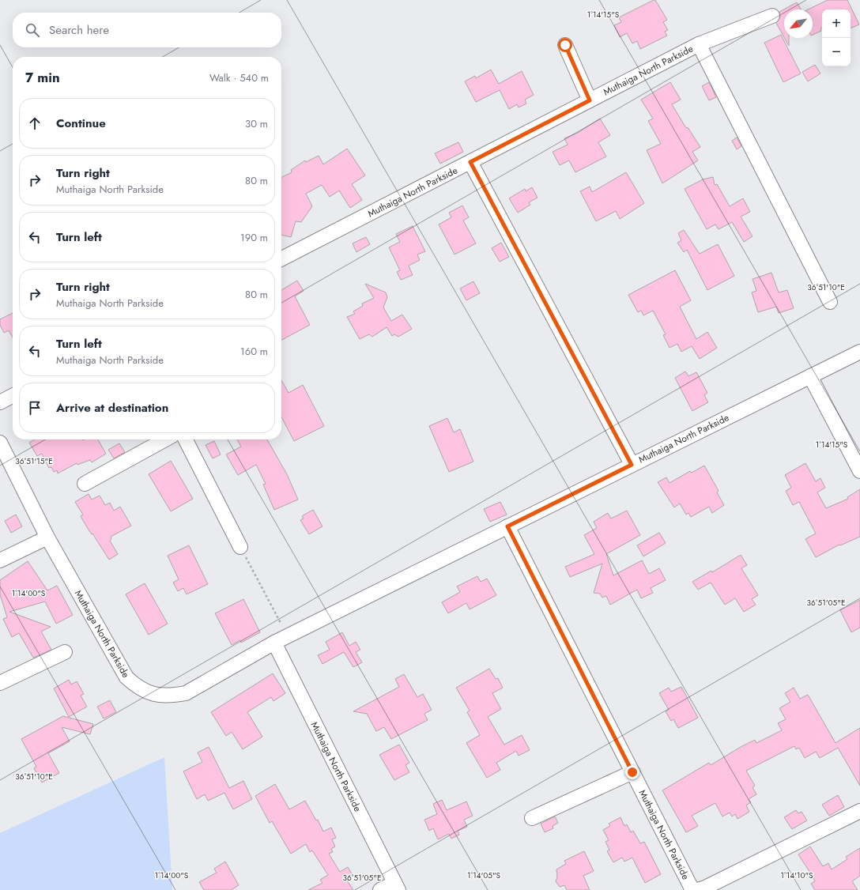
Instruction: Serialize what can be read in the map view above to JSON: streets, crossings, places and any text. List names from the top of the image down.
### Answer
{
  "streets": {
    "street": ["Muthaiga North Parkside"]
  },
  "north": "bottom left",
  "page": {
    "map_buttons": ["+", "−"],
    "search": "Search here",
    "heading": ["7 min", "Walk · 540 m"],
    "list": [
      ["Continue", "30 m"],
      ["Turn right", "Muthaiga North Parkside", "80 m"],
      ["Turn left", "190 m"],
      ["Turn right", "Muthaiga North Parkside", "80 m"],
      ["Turn left", "Muthaiga North Parkside", "160 m"],
      "Arrive at destination"
    ]
  },
  "coordinates": [
    "1°14'15\"S",
    "36°51'10\"E",
    "36°51'15\"E",
    "1°14'00\"S",
    "36°51'05\"E",
    "1°14'05\"S",
    "1°14'10\"S"
  ]
}
